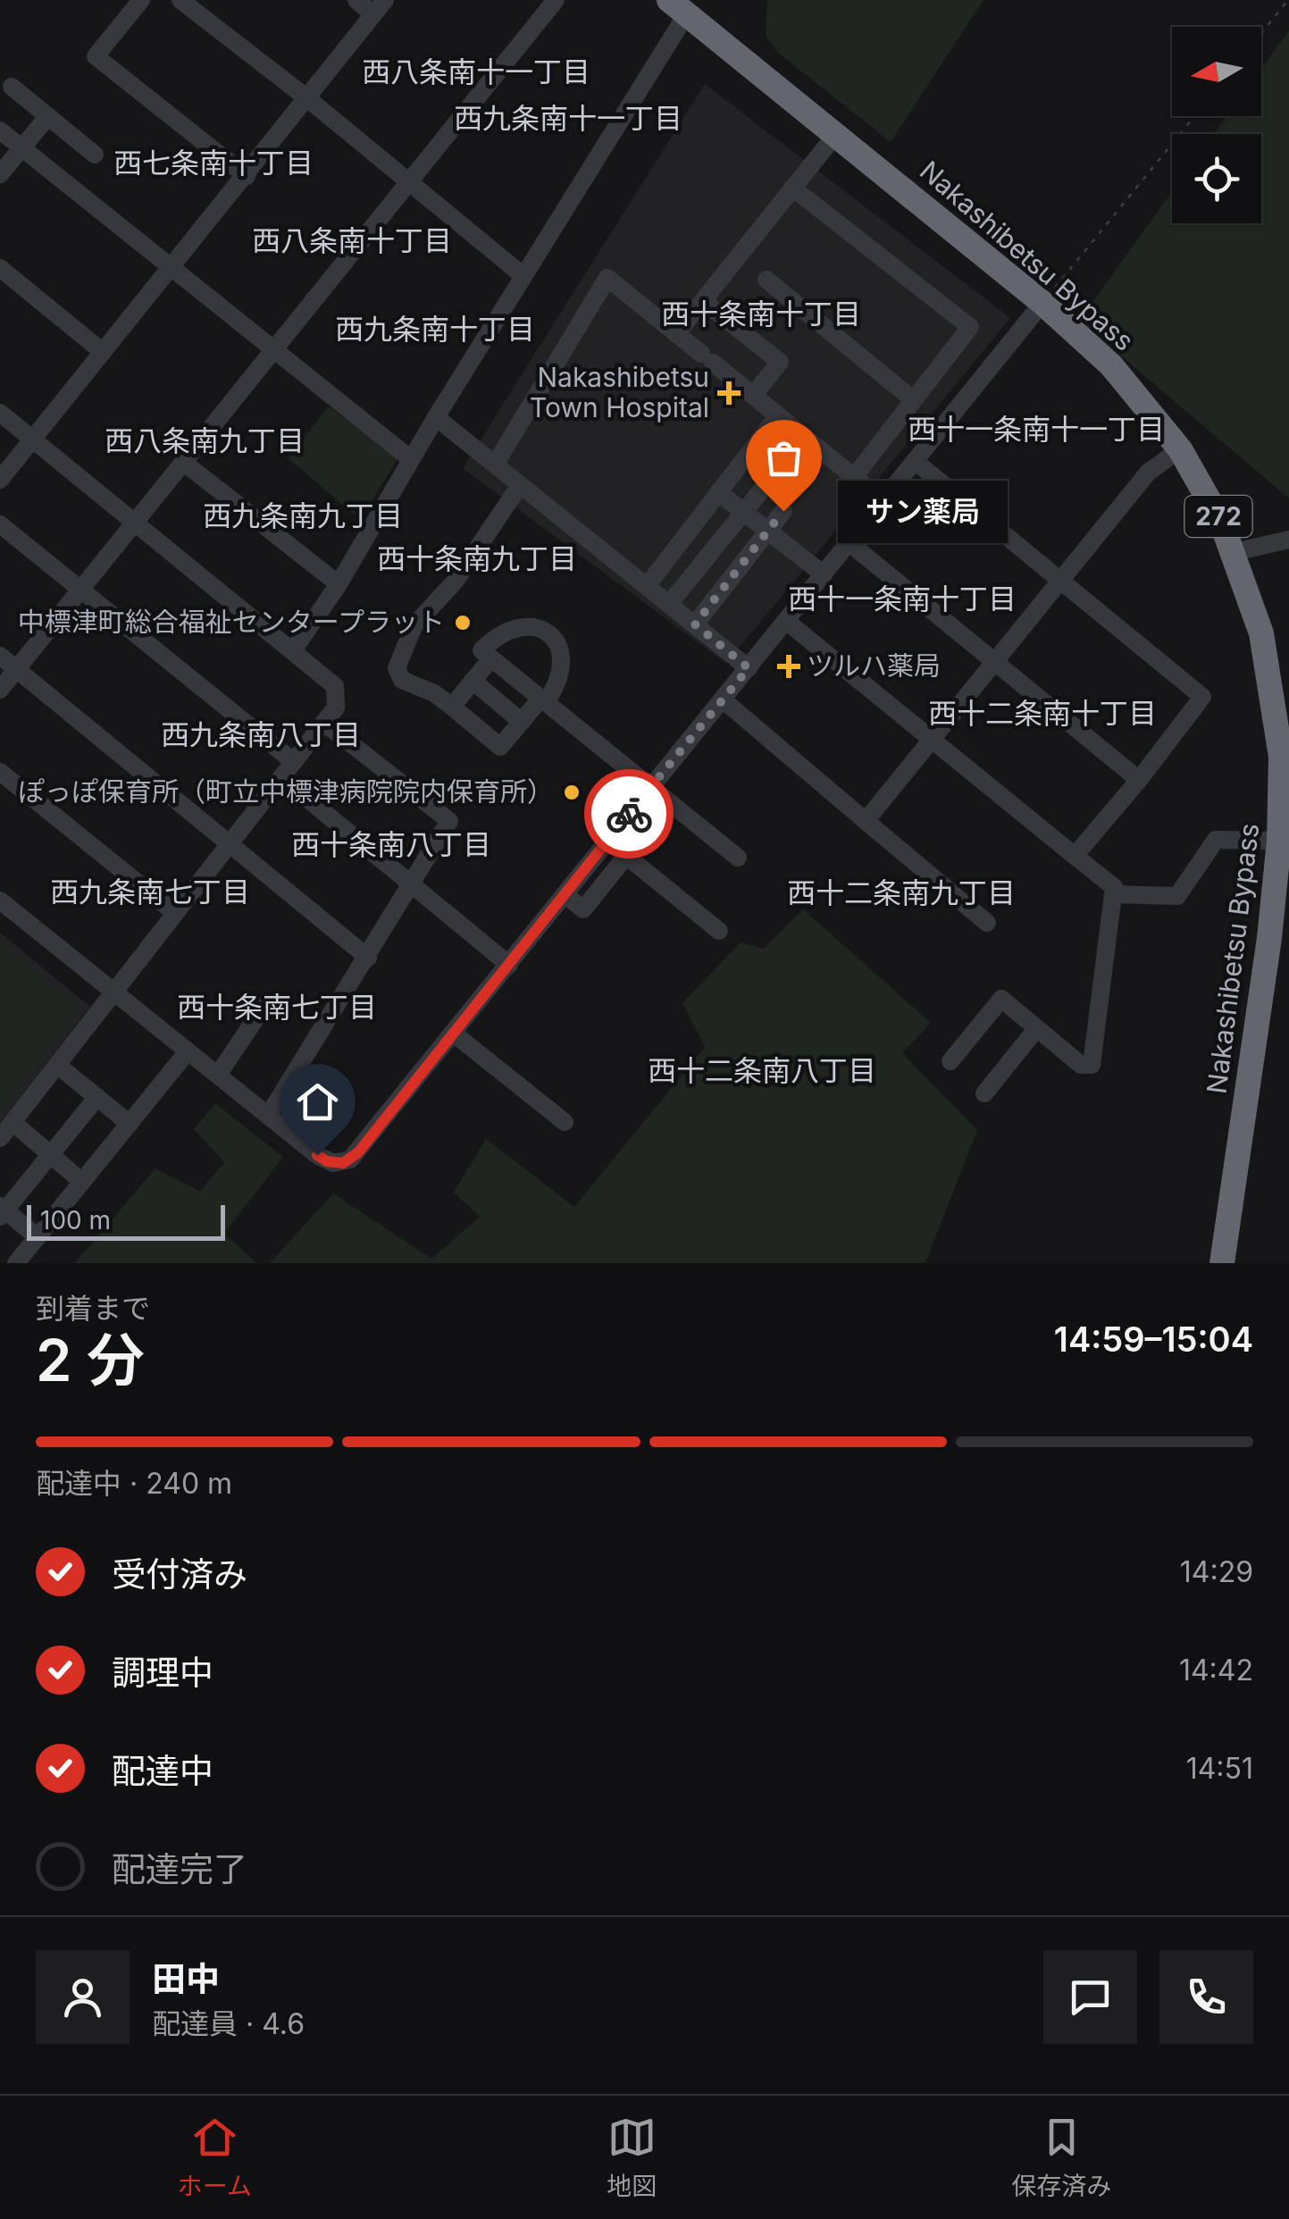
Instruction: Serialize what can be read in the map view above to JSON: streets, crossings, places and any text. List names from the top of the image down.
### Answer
{
  "streets": {
    "highway": ["Nakashibetsu Bypass", "272"]
  },
  "districts": [
    "西八条南十一丁目",
    "西九条南十一丁目",
    "西七条南十丁目",
    "西八条南十丁目",
    "西十条南十丁目",
    "西九条南十丁目",
    "西十一条南十一丁目",
    "西八条南九丁目",
    "西九条南九丁目",
    "西十条南九丁目",
    "西十一条南十丁目",
    "西十二条南十丁目",
    "西九条南八丁目",
    "西十条南八丁目",
    "西九条南七丁目",
    "西十二条南九丁目",
    "西十条南七丁目",
    "西十二条南八丁目"
  ],
  "places": {
    "health": ["Nakashibetsu Town Hospital", "ツルハ薬局"],
    "other": ["サン薬局", "中標津町総合福祉センタープラット", "ぽっぽ保育所（町立中標津病院院内保育所）"]
  },
  "scale_bar": "100 m",
  "north": "left",
  "page": {
    "bubble": "サン薬局",
    "scale": "100 m",
    "heading": ["2 分", "到着まで", "14:59–15:04"],
    "panel": ["田中", "配達員 · 4.6"],
    "bar": "配達中 · 240 m",
    "list": [
      ["受付済み", "14:29"],
      ["調理中", "14:42"],
      ["配達中", "14:51"],
      "配達完了"
    ],
    "tabs": ["ホーム", "地図", "保存済み"]
  }
}
